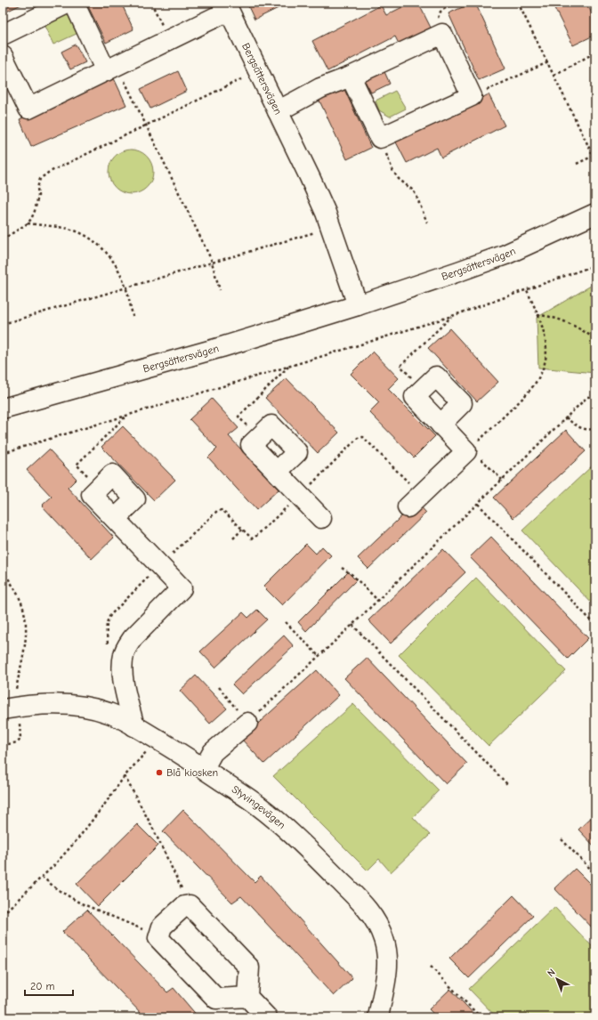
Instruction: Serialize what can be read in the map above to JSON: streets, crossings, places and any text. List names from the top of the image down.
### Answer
{
  "streets": {
    "street": ["Bergsättersvägen", "Styvingevägen"]
  },
  "places": ["Blå kiosken"],
  "scale_bar": "20 m",
  "north": "top left"
}
